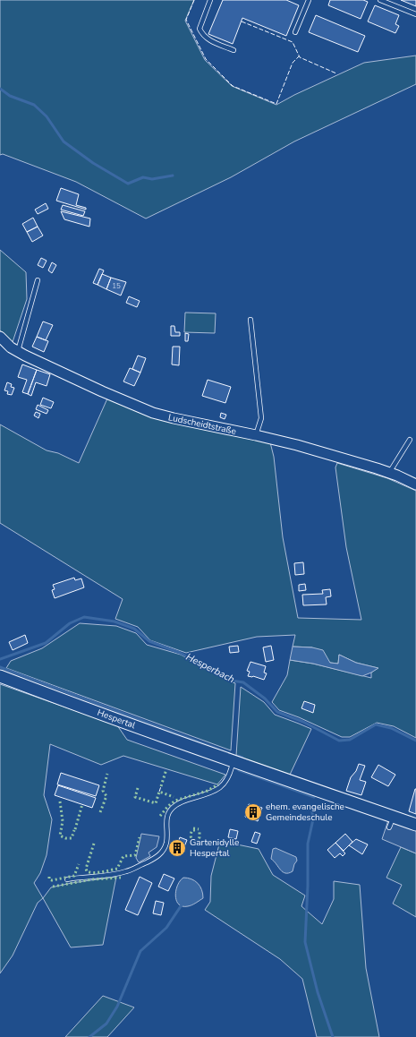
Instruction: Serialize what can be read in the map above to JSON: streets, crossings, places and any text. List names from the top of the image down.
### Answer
{
  "streets": {
    "main road": ["Hespertal"],
    "street": ["Ludscheidtstraße"]
  },
  "water": ["Hesperbach"],
  "places": {
    "building": ["ehem. evangelische Gemeindeschule", "Gartenidylle Hespertal"]
  },
  "house_numbers": ["15"]
}
